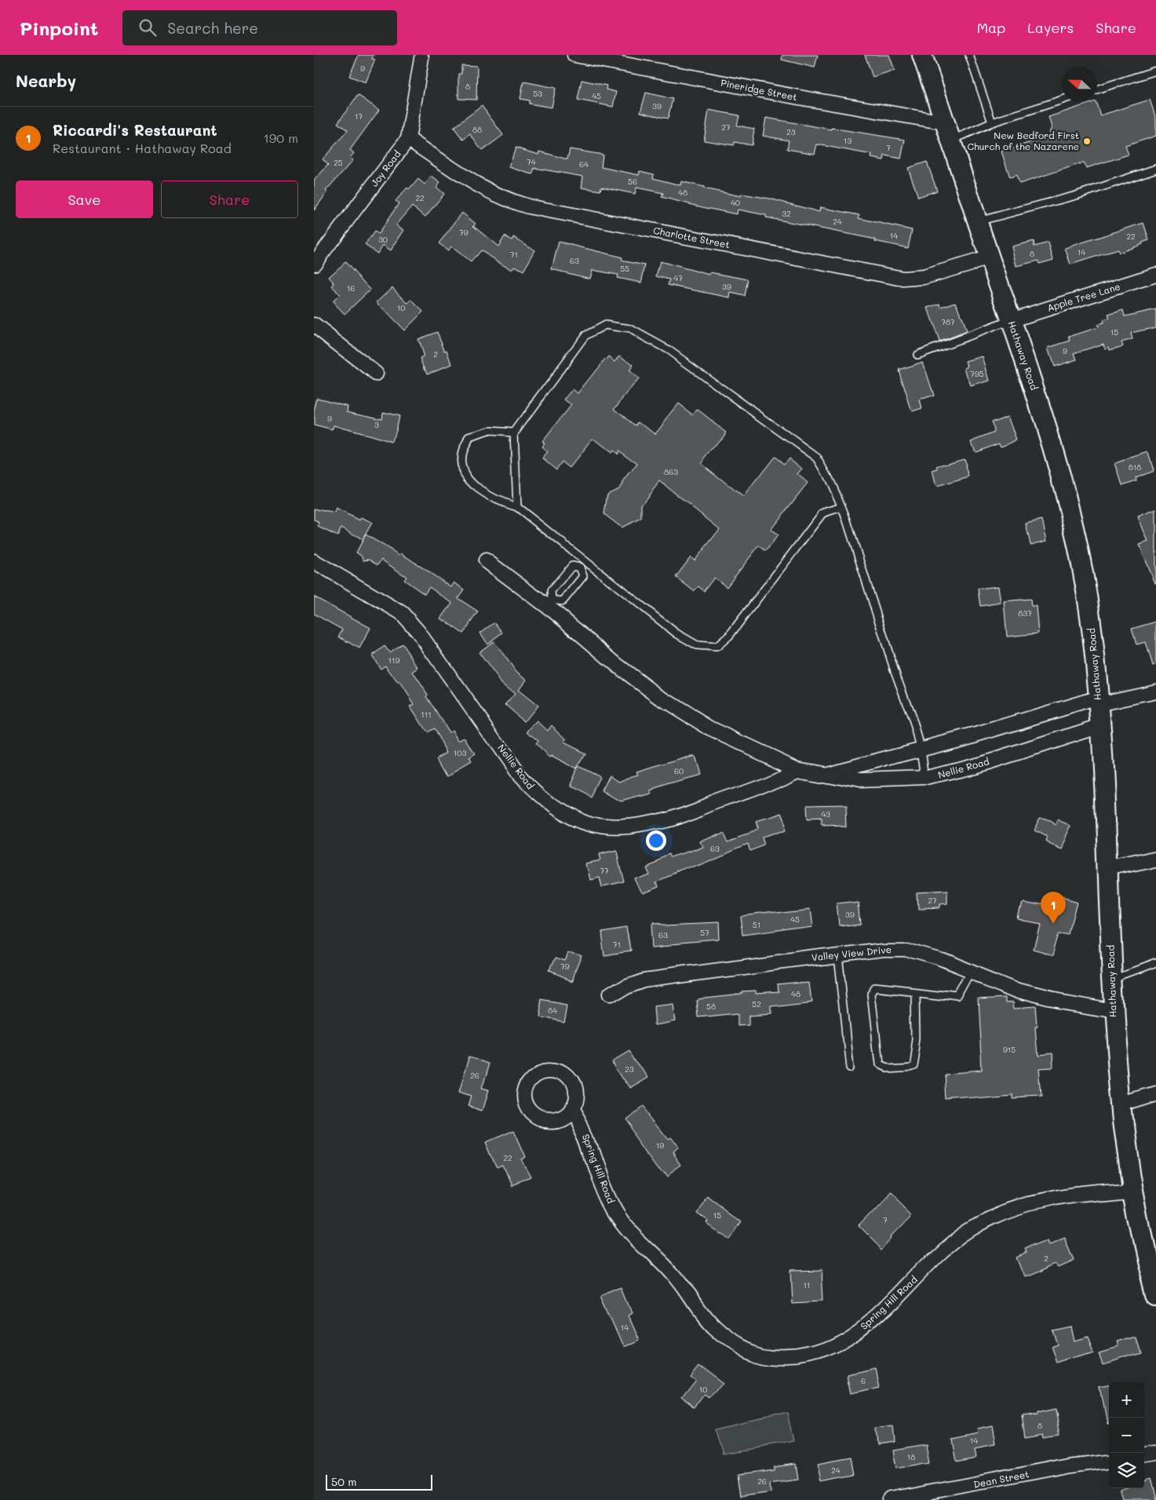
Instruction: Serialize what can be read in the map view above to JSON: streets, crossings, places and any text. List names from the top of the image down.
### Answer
{
  "streets": {
    "main road": ["Hathaway Road"],
    "street": [
      "Pineridge Street",
      "Joy Road",
      "Charlotte Street",
      "Apple Tree Lane",
      "Nellie Road",
      "Valley View Drive",
      "Spring Hill Road",
      "Dean Street"
    ]
  },
  "crossings": [
    ["Pineridge Street", "Hathaway Road"],
    ["Joy Road", "Charlotte Street"],
    ["Charlotte Street", "Hathaway Road"],
    ["Apple Tree Lane", "Hathaway Road"],
    ["Hathaway Road", "Nellie Road"],
    ["Hathaway Road", "Valley View Drive"],
    ["Hathaway Road", "Spring Hill Road"]
  ],
  "places": ["New Bedford First Church of the Nazarene"],
  "house_numbers": [
    "9",
    "8",
    "53",
    "45",
    "39",
    "17",
    "27",
    "88",
    "23",
    "13",
    "7",
    "74",
    "25",
    "64",
    "56",
    "48",
    "22",
    "40",
    "32",
    "24",
    "79",
    "14",
    "22",
    "30",
    "14",
    "8",
    "71",
    "63",
    "55",
    "47",
    "39",
    "16",
    "10",
    "787",
    "15",
    "9",
    "2",
    "795",
    "9",
    "3",
    "818",
    "863",
    "837",
    "119",
    "111",
    "103",
    "60",
    "43",
    "63",
    "77",
    "27",
    "39",
    "45",
    "51",
    "57",
    "63",
    "71",
    "79",
    "48",
    "52",
    "58",
    "84",
    "915",
    "23",
    "26",
    "19",
    "22",
    "15",
    "7",
    "2",
    "11",
    "14",
    "6",
    "10",
    "8",
    "14",
    "18",
    "24",
    "26"
  ],
  "scale_bar": "50 m",
  "north": "left",
  "page": {
    "header": "Pinpoint",
    "search": "Search here",
    "nav": ["Map", "Layers", "Share"],
    "heading": "Nearby",
    "list": [
      {
        "mark": "1",
        "name": "Riccardi's Restaurant",
        "note": "Restaurant · Hathaway Road",
        "value": "190 m"
      }
    ],
    "buttons": ["Save", "Share"],
    "pins": "1",
    "map_buttons": ["+", "−"],
    "scale": "50 m"
  }
}
